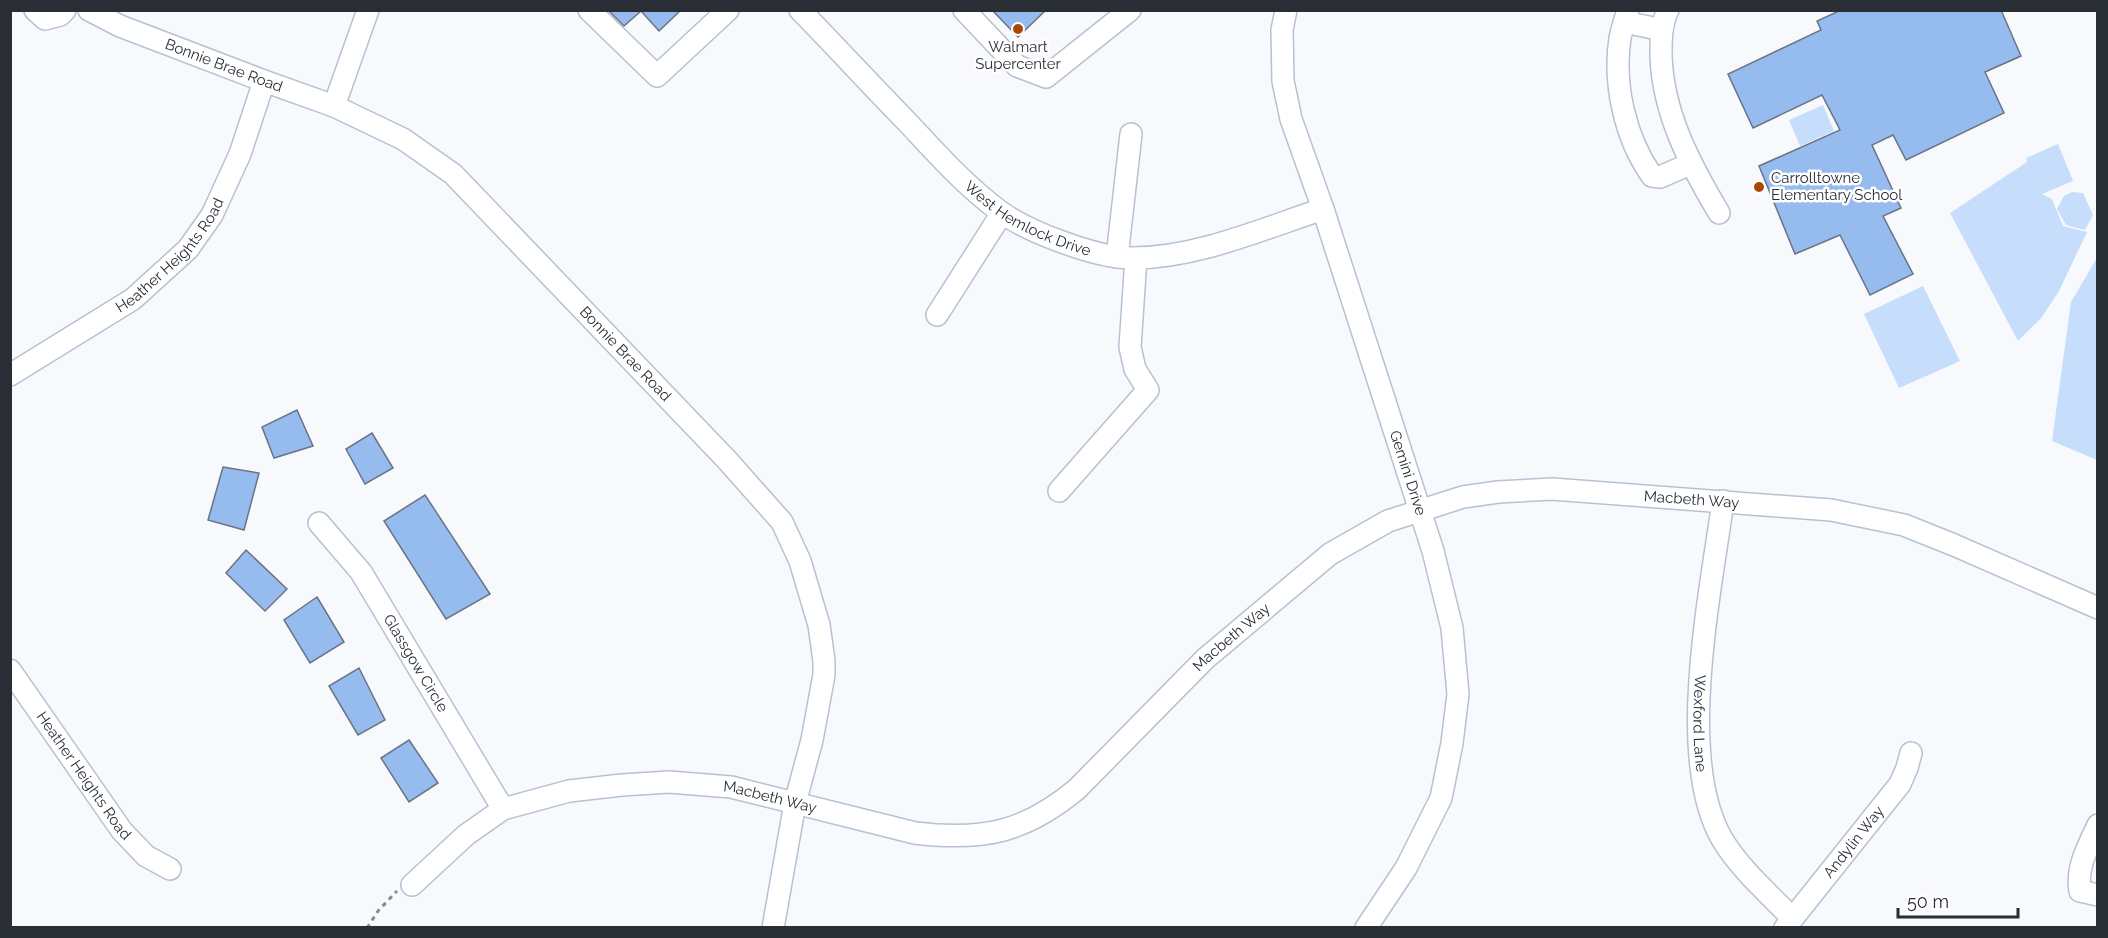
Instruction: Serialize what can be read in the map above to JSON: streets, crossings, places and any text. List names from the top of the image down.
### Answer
{
  "streets": {
    "street": [
      "Bonnie Brae Road",
      "West Hemlock Drive",
      "Heather Heights Road",
      "Gemini Drive",
      "Macbeth Way",
      "Glassgow Circle",
      "Wexford Lane",
      "Andylin Way"
    ]
  },
  "crossings": [
    ["Bonnie Brae Road", "Heather Heights Road"],
    ["Bonnie Brae Road", "Macbeth Way"],
    ["West Hemlock Drive", "Gemini Drive"],
    ["Gemini Drive", "Macbeth Way"],
    ["Macbeth Way", "Glassgow Circle"],
    ["Macbeth Way", "Wexford Lane"],
    ["Wexford Lane", "Andylin Way"]
  ],
  "places": ["Walmart Supercenter", "Carrolltowne Elementary School"],
  "scale_bar": "50 m"
}
